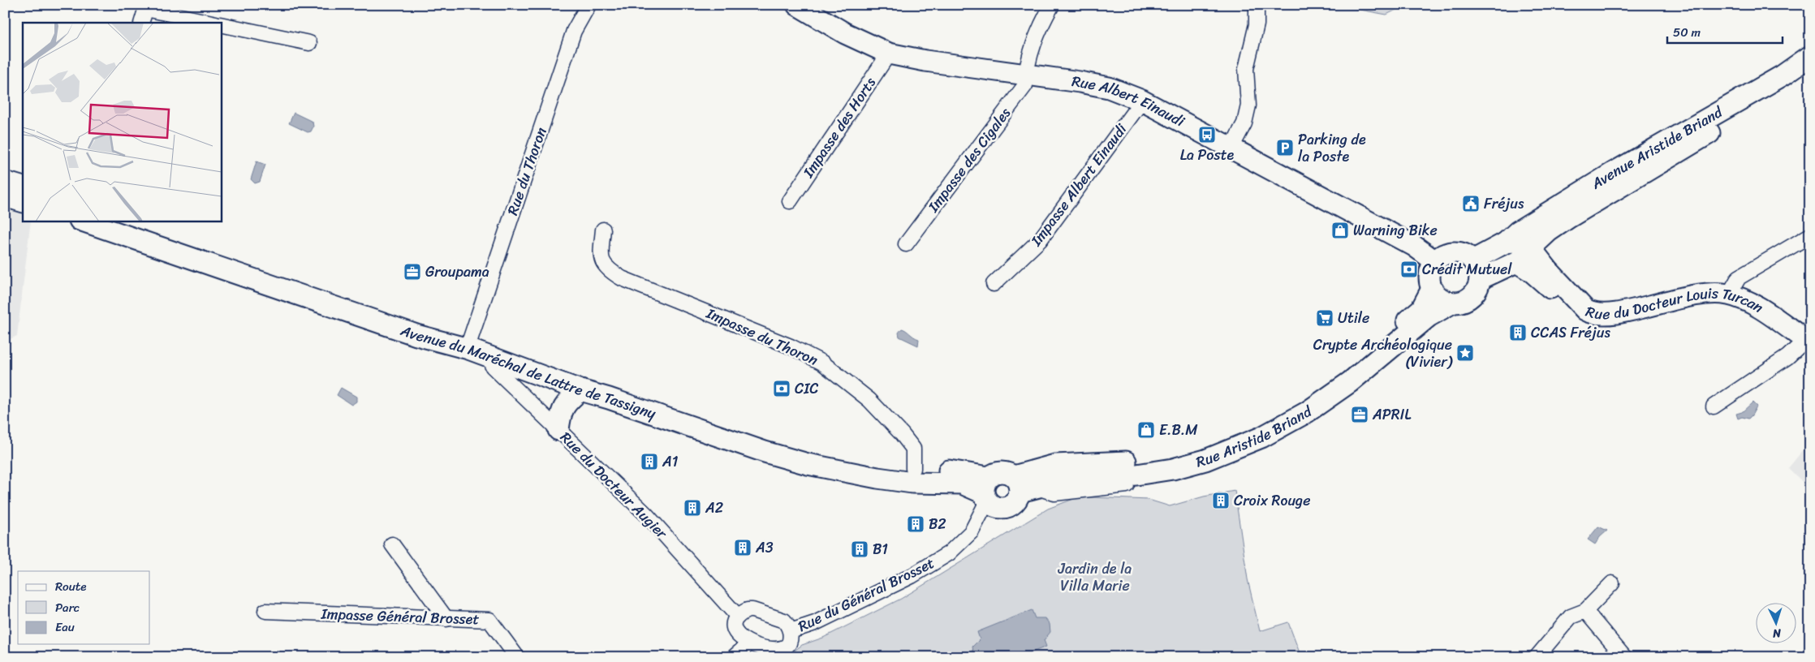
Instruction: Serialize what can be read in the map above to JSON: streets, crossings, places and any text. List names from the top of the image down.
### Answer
{
  "streets": {
    "main road": [
      "Rue Albert Einaudi",
      "Avenue Aristide Briand",
      "Rue du Docteur Louis Turcan",
      "Avenue du Maréchal de Lattre de Tassigny",
      "Rue Aristide Briand"
    ],
    "street": [
      "Impasse des Horts",
      "Impasse des Cigales",
      "Rue du Thoron",
      "Impasse Albert Einaudi",
      "Impasse du Thoron",
      "Rue du Docteur Augier",
      "Rue du Général Brosset",
      "Impasse Général Brosset"
    ]
  },
  "crossings": [
    ["Rue Albert Einaudi", "Impasse des Horts"],
    ["Rue Albert Einaudi", "Impasse des Cigales"],
    ["Rue Albert Einaudi", "Impasse Albert Einaudi"],
    ["Rue Albert Einaudi", "Rue Aristide Briand"],
    ["Avenue Aristide Briand", "Rue du Docteur Louis Turcan"],
    ["Rue du Thoron", "Avenue du Maréchal de Lattre de Tassigny"],
    ["Impasse du Thoron", "Avenue du Maréchal de Lattre de Tassigny"],
    ["Avenue du Maréchal de Lattre de Tassigny", "Rue Aristide Briand"],
    ["Avenue du Maréchal de Lattre de Tassigny", "Rue du Docteur Augier"],
    ["Avenue du Maréchal de Lattre de Tassigny", "Rue du Général Brosset"],
    ["Rue Aristide Briand", "Rue du Général Brosset"],
    ["Rue du Docteur Augier", "Rue du Général Brosset"]
  ],
  "parks": ["Jardin de la Villa Marie"],
  "places": {
    "bus stop": ["La Poste"],
    "parking": ["Parking de la Poste"],
    "public building": ["Fréjus"],
    "shop": ["Warning Bike", "E.B.M"],
    "bank": ["Crédit Mutuel", "CIC"],
    "office": ["Groupama", "APRIL"],
    "supermarket": ["Utile"],
    "building": [
      "CCAS Fréjus",
      "A1",
      "Croix Rouge",
      "A2",
      "B2",
      "A3",
      "B1"
    ],
    "place": ["Crypte Archéologique (Vivier)"]
  },
  "legend": ["Route", "Parc", "Eau"],
  "scale_bar": "50 m",
  "north": "bottom"
}
